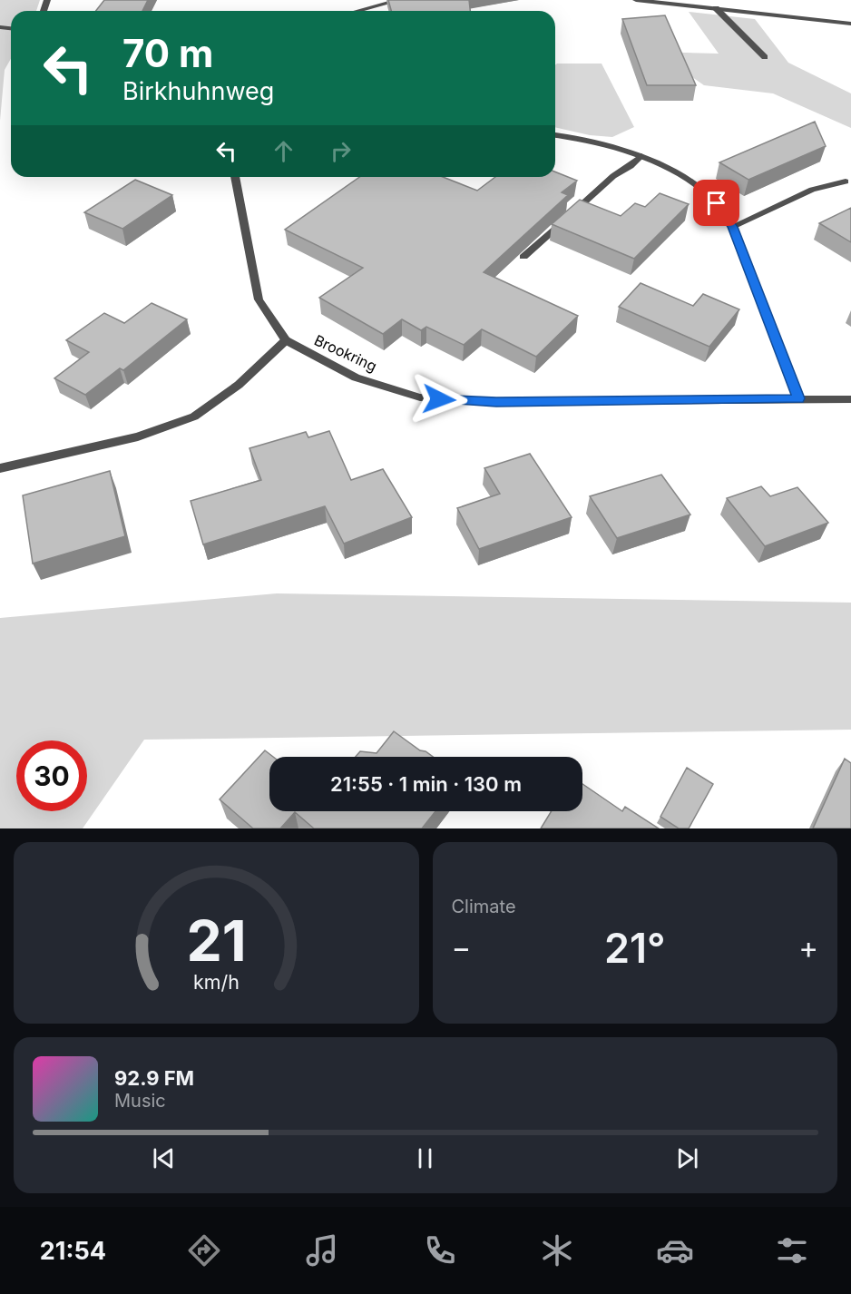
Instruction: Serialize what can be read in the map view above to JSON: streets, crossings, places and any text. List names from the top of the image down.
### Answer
{
  "streets": {
    "street": ["Brookring"]
  },
  "page": {
    "turn": ["70 m", "Birkhuhnweg"],
    "limit": "30",
    "trip": "21:55 · 1 min · 130 m",
    "tile": "Climate",
    "heat": ["−", "21°", "+"],
    "song": ["92.9 FM", "Music"],
    "tabs": "21:54",
    "gauge": ["21", "km/h"]
  }
}
